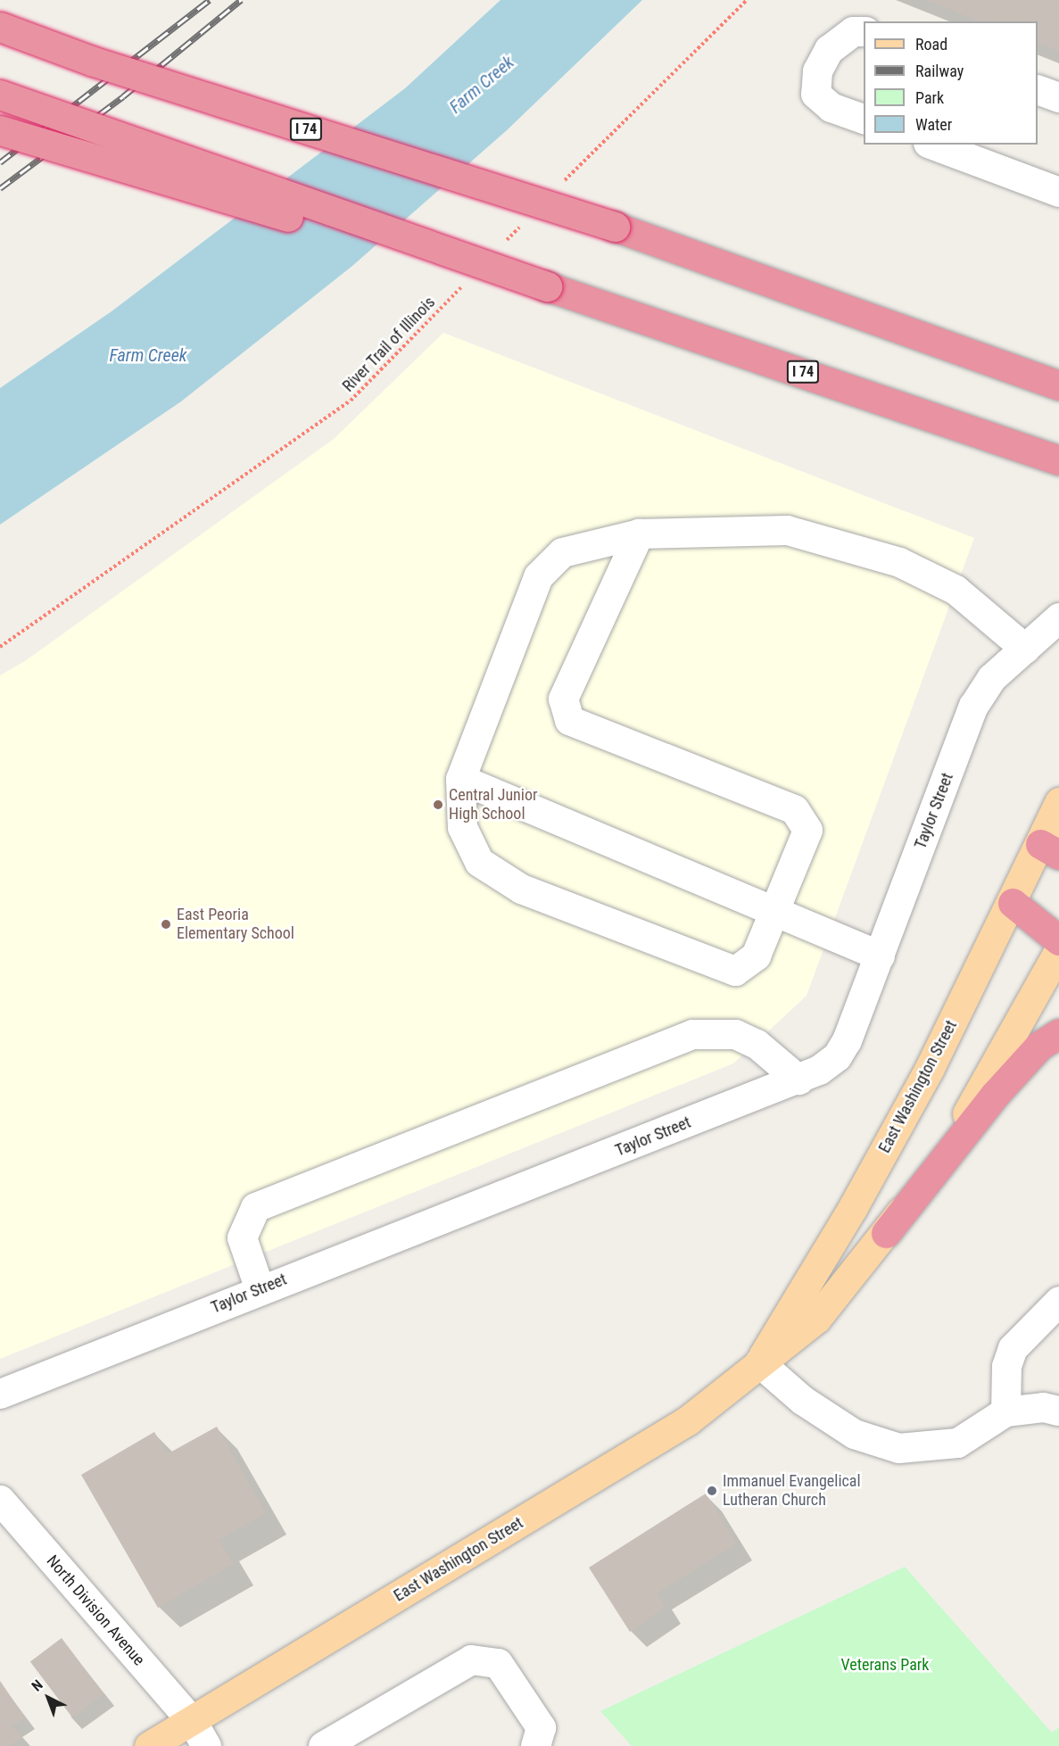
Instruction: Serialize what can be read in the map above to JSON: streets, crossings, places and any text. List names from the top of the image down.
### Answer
{
  "streets": {
    "highway": ["I 74"],
    "main road": ["East Washington Street"],
    "street": ["Taylor Street", "North Division Avenue"],
    "path": ["River Trail of Illinois"]
  },
  "crossings": [
    ["I 74", "River Trail of Illinois"],
    ["East Washington Street", "North Division Avenue"]
  ],
  "water": ["Farm Creek"],
  "parks": ["Veterans Park"],
  "places": ["Central Junior High School", "East Peoria Elementary School", "Immanuel Evangelical Lutheran Church"],
  "legend": [
    "Road",
    "Railway",
    "Park",
    "Water"
  ],
  "north": "top left"
}
